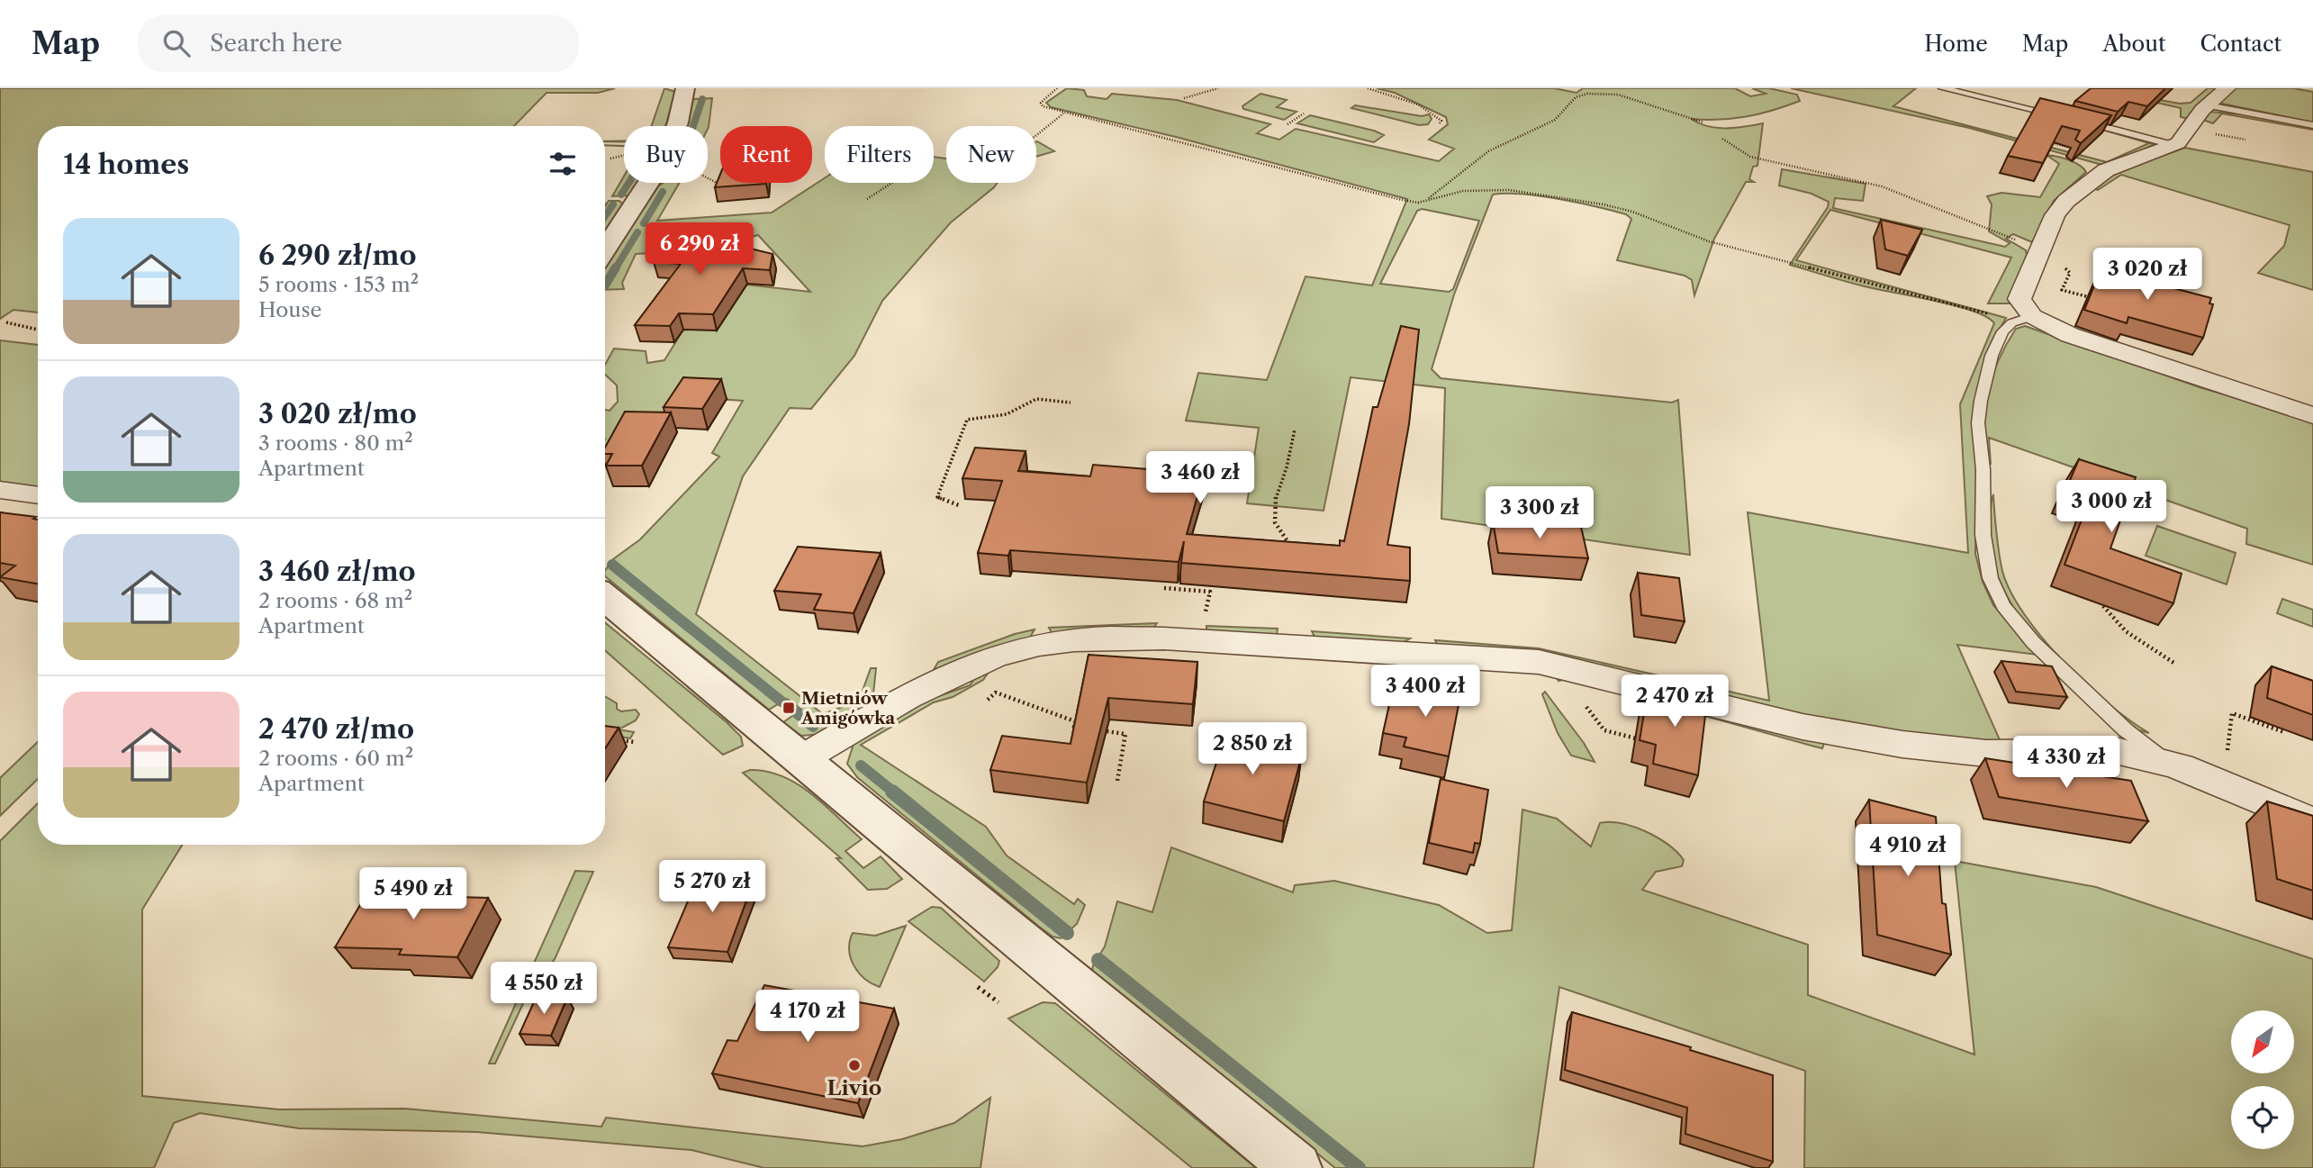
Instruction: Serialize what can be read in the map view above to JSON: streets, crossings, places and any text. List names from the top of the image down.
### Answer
{
  "places": {
    "transit": ["Mietniów Amigówka"],
    "other": ["Livio"]
  },
  "north": "bottom left",
  "page": {
    "header": "Map",
    "search": "Search here",
    "nav": [
      "Home",
      "Map",
      "About",
      "Contact"
    ],
    "chip": [
      "Buy",
      "Rent",
      "Filters",
      "New"
    ],
    "heading": "14 homes",
    "list": [
      {
        "name": "6 290 zł/mo",
        "note": "5 rooms · 153 m² · House"
      },
      {
        "name": "3 020 zł/mo",
        "note": "3 rooms · 80 m² · Apartment"
      },
      {
        "name": "3 460 zł/mo",
        "note": "2 rooms · 68 m² · Apartment"
      },
      {
        "name": "2 470 zł/mo",
        "note": "2 rooms · 60 m² · Apartment"
      }
    ],
    "price": [
      "6 290 zł",
      "3 020 zł",
      "3 460 zł",
      "3 000 zł",
      "3 300 zł",
      "3 400 zł",
      "2 470 zł",
      "2 850 zł",
      "4 330 zł",
      "4 910 zł",
      "5 270 zł",
      "5 490 zł",
      "4 550 zł",
      "4 170 zł"
    ]
  }
}
